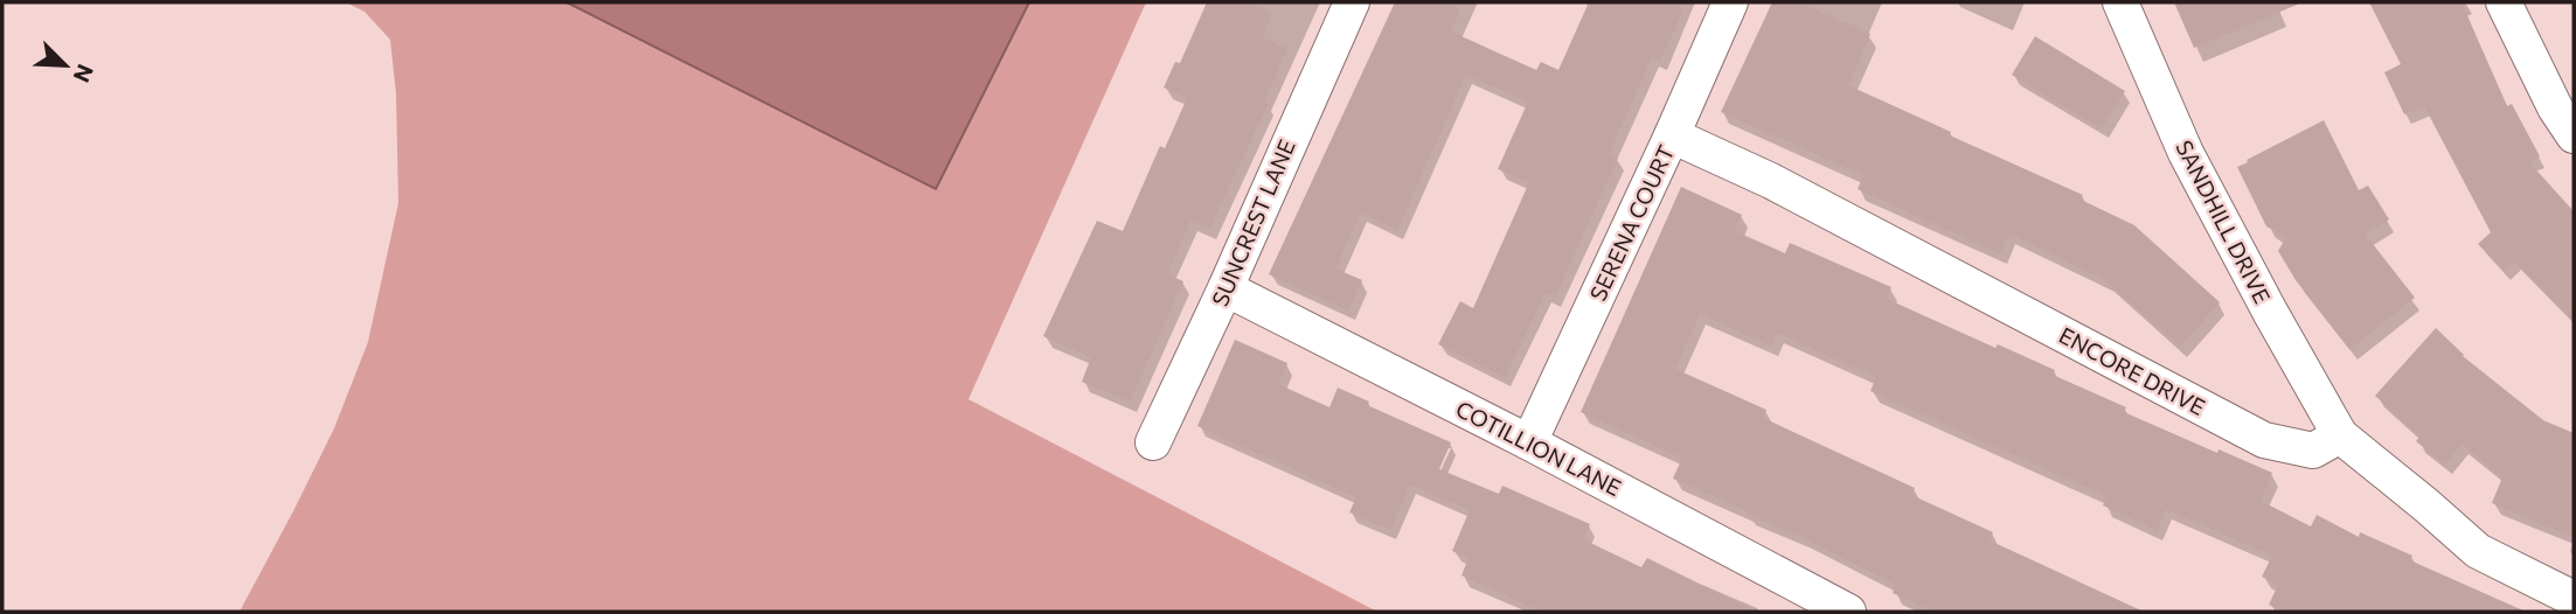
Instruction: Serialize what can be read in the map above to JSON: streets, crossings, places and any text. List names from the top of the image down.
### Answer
{
  "streets": {
    "street": [
      "SANDHILL DRIVE",
      "SUNCREST LANE",
      "SERENA COURT",
      "ENCORE DRIVE",
      "COTILLION LANE"
    ]
  },
  "crossings": [
    ["SANDHILL DRIVE", "ENCORE DRIVE"],
    ["SUNCREST LANE", "COTILLION LANE"],
    ["SERENA COURT", "ENCORE DRIVE"],
    ["SERENA COURT", "COTILLION LANE"]
  ],
  "north": "bottom right"
}
